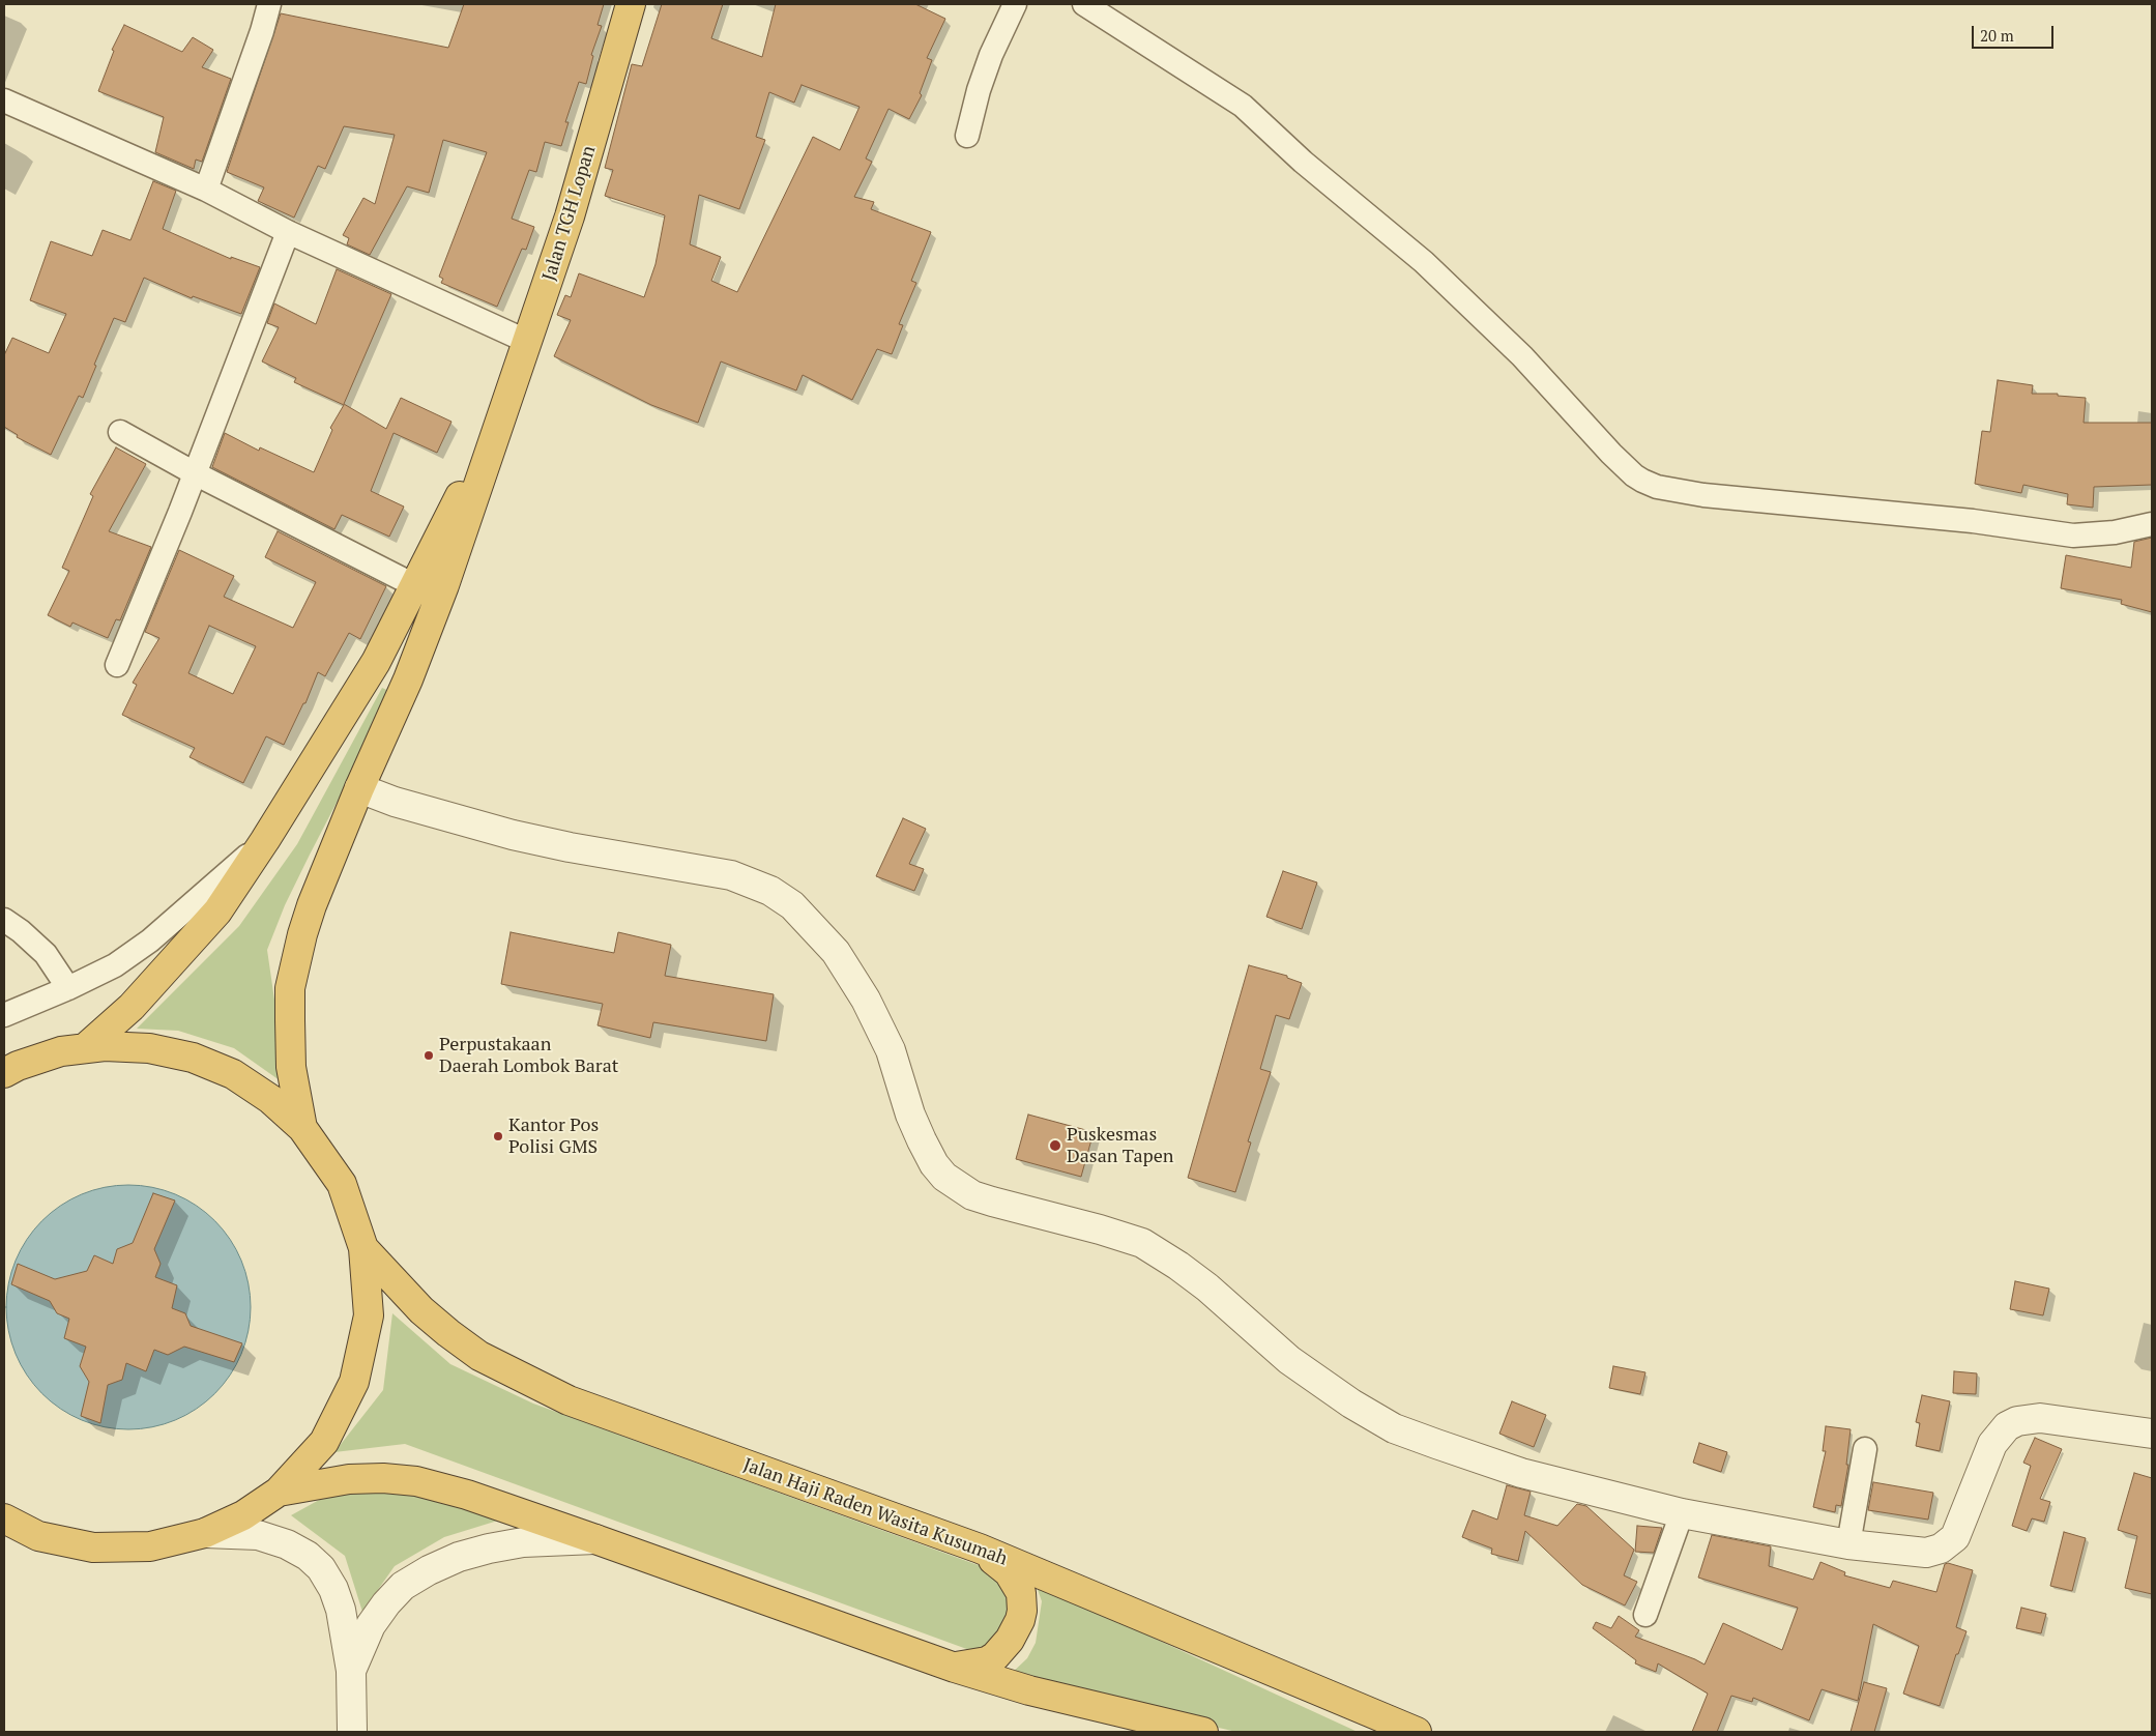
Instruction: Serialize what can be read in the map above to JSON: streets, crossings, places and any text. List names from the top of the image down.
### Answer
{
  "streets": {
    "highway": ["Jalan TGH Lopan", "Jalan Haji Raden Wasita Kusumah"]
  },
  "places": ["Perpustakaan Daerah Lombok Barat", "Kantor Pos Polisi GMS", "Puskesmas Dasan Tapen"],
  "scale_bar": "20 m"
}
